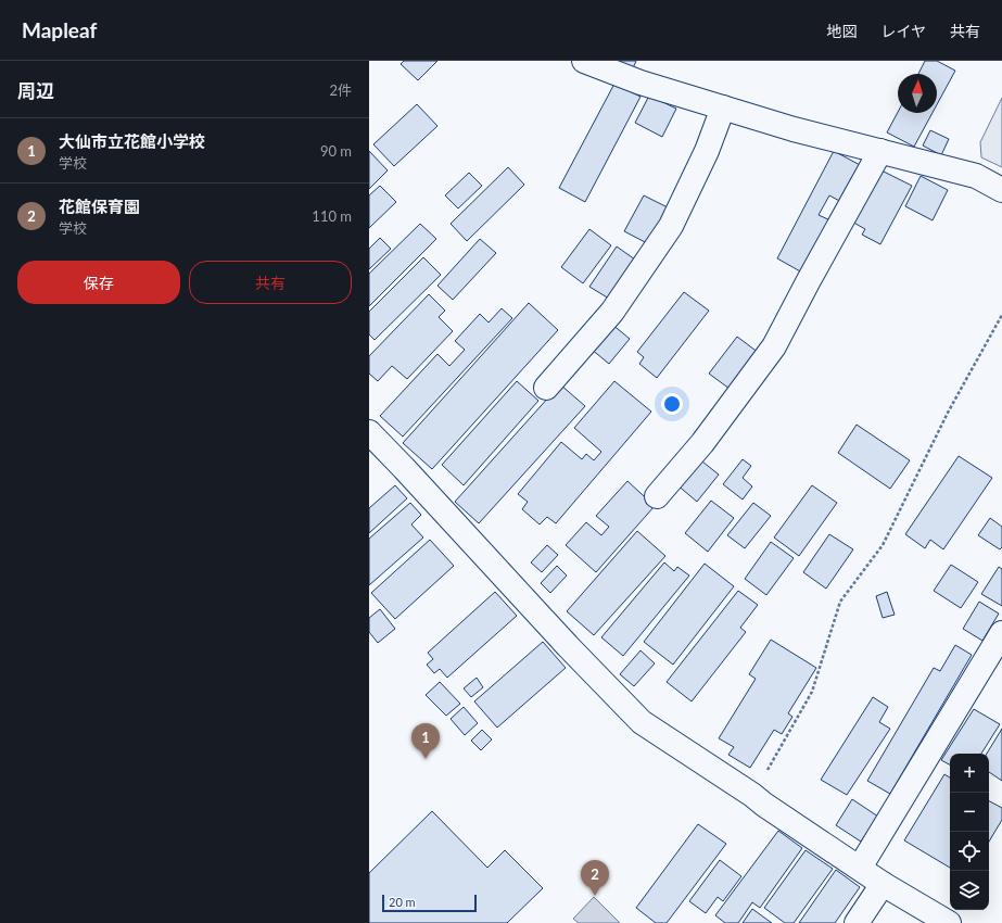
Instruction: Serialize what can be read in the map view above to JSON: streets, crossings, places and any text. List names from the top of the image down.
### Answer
{
  "scale_bar": "20 m",
  "north": "top",
  "page": {
    "header": "Mapleaf",
    "nav": ["地図", "レイヤ", "共有"],
    "heading": ["周辺", "2件"],
    "list": [
      {
        "mark": "1",
        "name": "大仙市立花館小学校",
        "note": "学校",
        "value": "90 m"
      },
      {
        "mark": "2",
        "name": "花館保育園",
        "note": "学校",
        "value": "110 m"
      }
    ],
    "buttons": ["保存", "共有"],
    "pins": ["1", "2"],
    "map_buttons": ["+", "−"],
    "scale": "20 m"
  }
}
